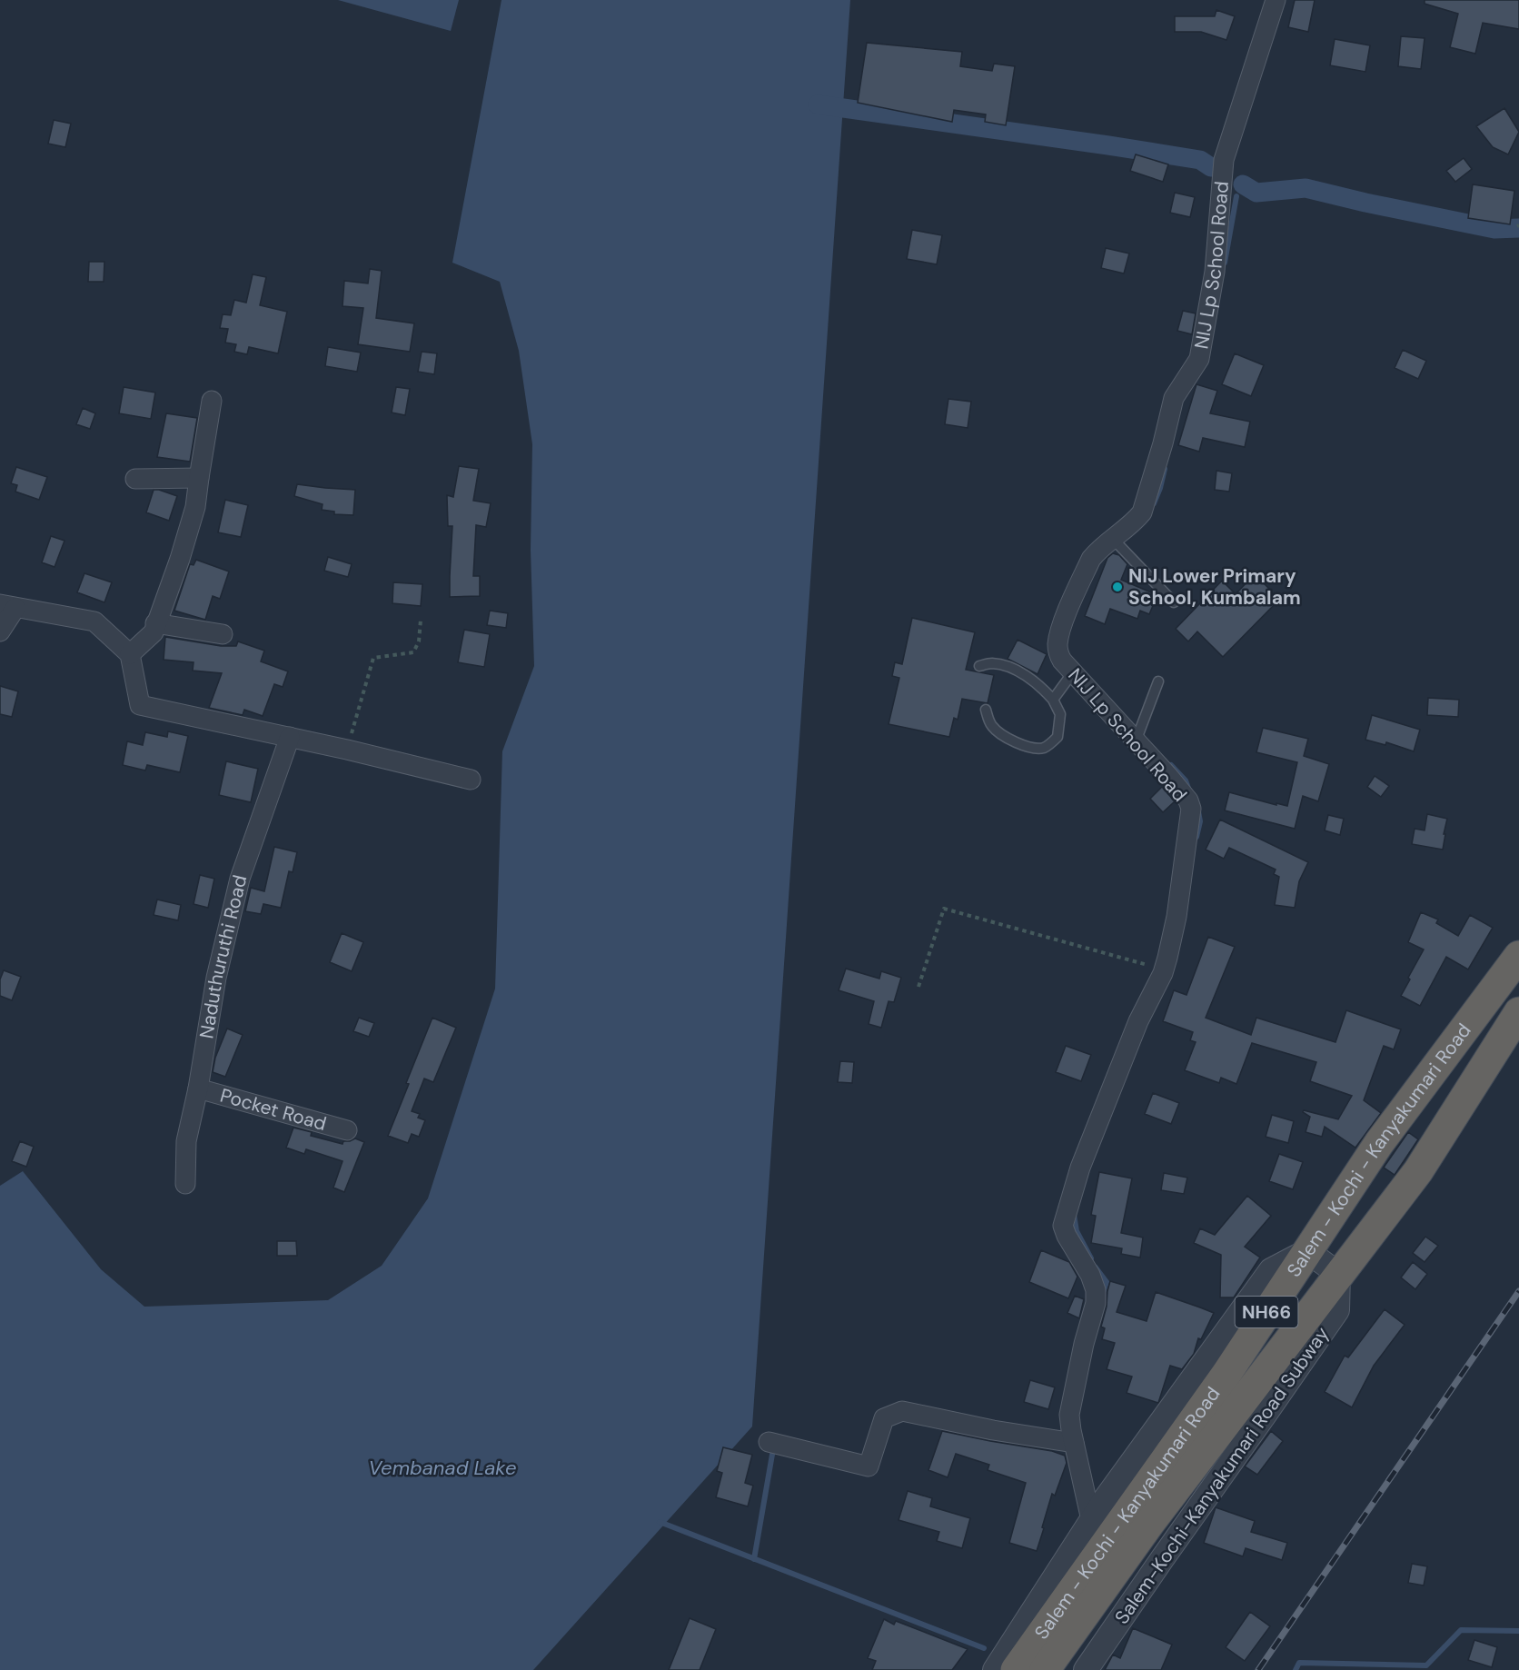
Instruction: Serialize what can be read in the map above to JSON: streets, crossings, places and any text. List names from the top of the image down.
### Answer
{
  "streets": {
    "highway": ["Salem - Kochi - Kanyakumari Road", "NH66"],
    "street": [
      "NIJ Lp School Road",
      "Naduthuruthi Road",
      "Pocket Road",
      "Salem-Kochi-Kanyakumari Road Subway"
    ]
  },
  "crossings": [
    ["Naduthuruthi Road", "Pocket Road"],
    ["Salem - Kochi - Kanyakumari Road", "Salem-Kochi-Kanyakumari Road Subway"]
  ],
  "water": ["Vembanad Lake"],
  "places": ["NIJ Lower Primary School, Kumbalam"]
}
